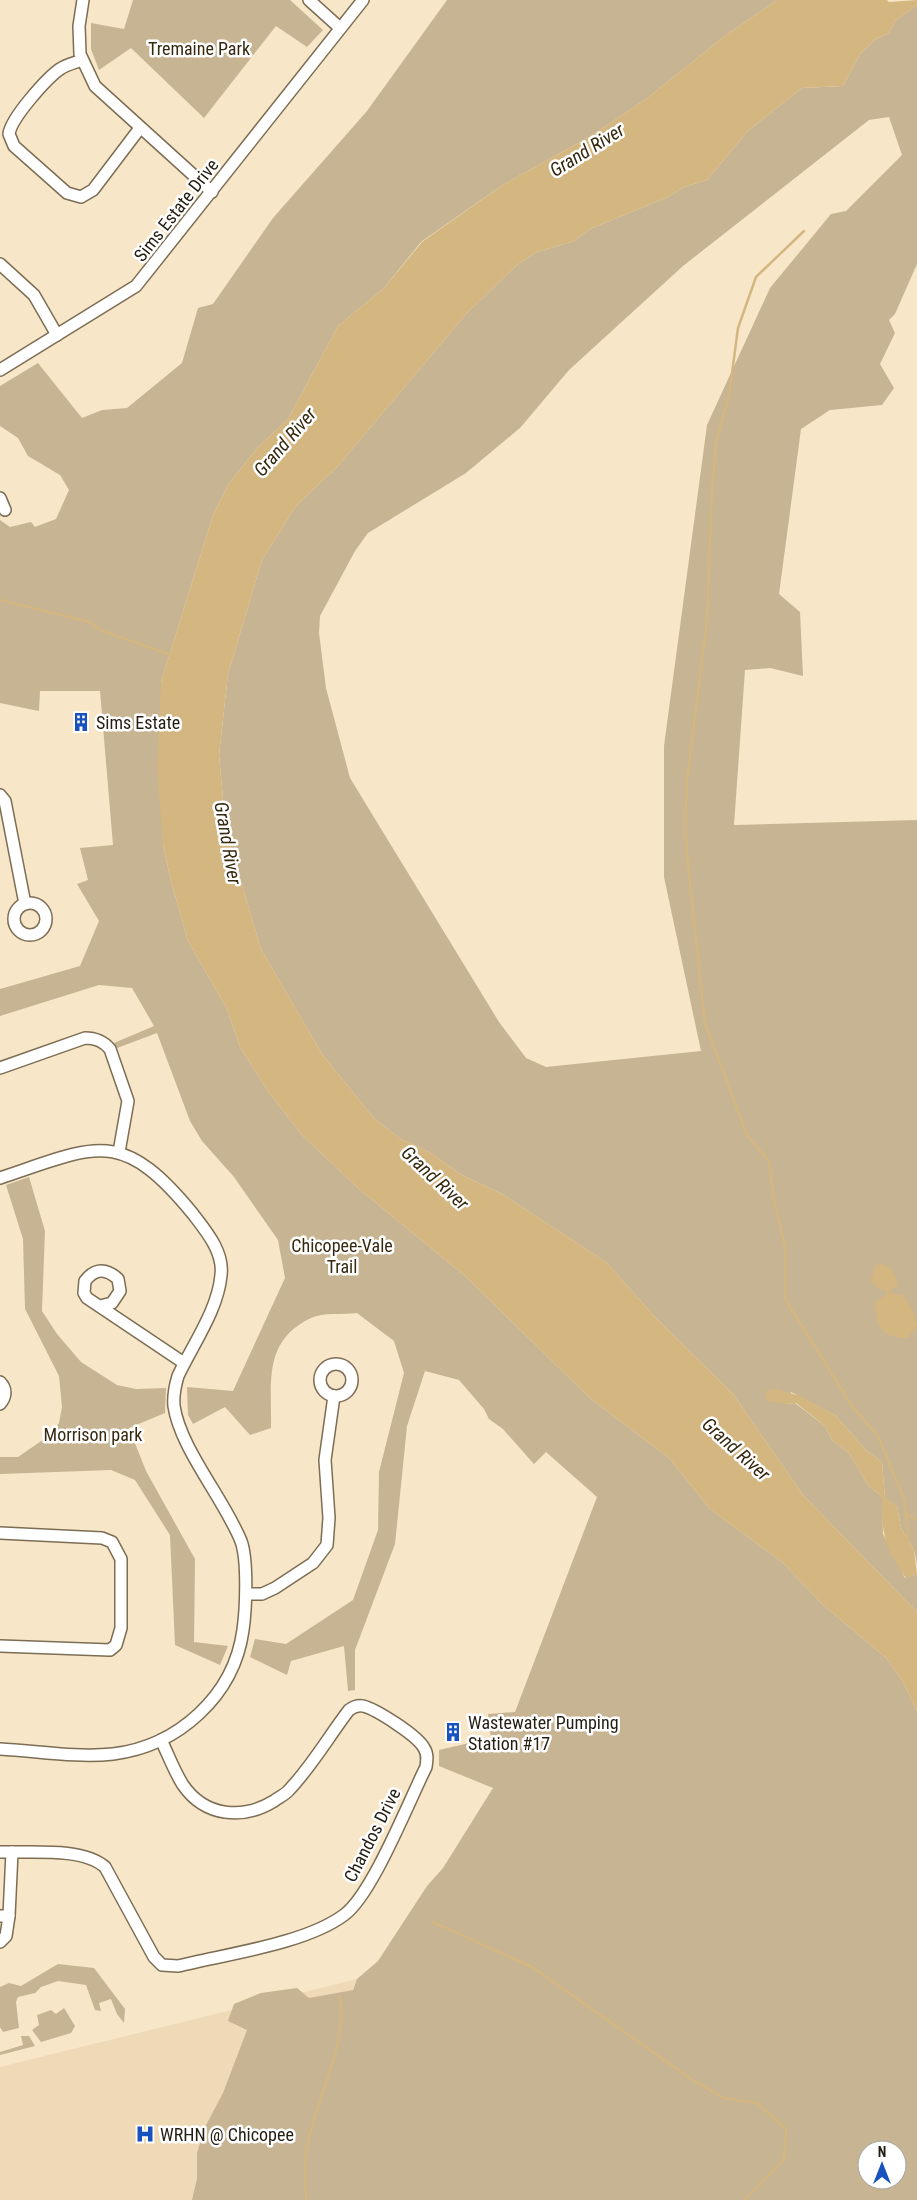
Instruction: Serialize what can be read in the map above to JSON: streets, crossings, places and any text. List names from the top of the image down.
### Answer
{
  "streets": {
    "street": ["Sims Estate Drive", "Chandos Drive"]
  },
  "water": ["Grand River"],
  "parks": ["Tremaine Park", "Chicopee-Vale Trail", "Morrison park"],
  "places": {
    "building": ["Sims Estate", "Wastewater Pumping Station #17"],
    "hospital": ["WRHN @ Chicopee"]
  },
  "north": "top"
}
